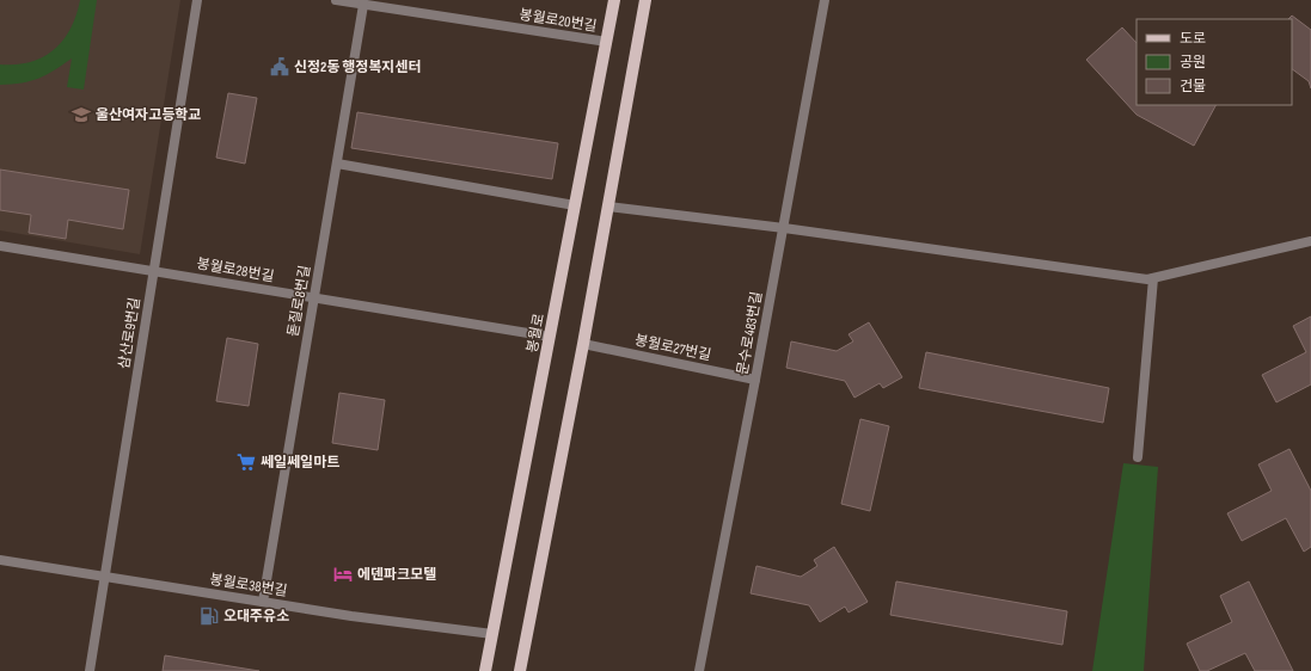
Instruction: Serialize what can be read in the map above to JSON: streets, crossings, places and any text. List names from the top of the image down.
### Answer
{
  "streets": {
    "main road": ["봉월로"],
    "street": [
      "봉월로20번길",
      "봉월로28번길",
      "돋질로8번길",
      "삼산로9번길",
      "문수로483번길",
      "봉월로27번길",
      "봉월로38번길"
    ]
  },
  "crossings": [
    ["봉월로20번길", "돋질로8번길"],
    ["봉월로20번길", "봉월로"],
    ["봉월로28번길", "돋질로8번길"],
    ["봉월로28번길", "삼산로9번길"],
    ["봉월로28번길", "봉월로"],
    ["돋질로8번길", "봉월로38번길"],
    ["삼산로9번길", "봉월로38번길"],
    ["봉월로", "봉월로38번길"],
    ["문수로483번길", "봉월로27번길"]
  ],
  "places": {
    "public building": ["신정2동 행정복지센터"],
    "school or university": ["울산여자고등학교"],
    "supermarket": ["쎄일쎄일마트"],
    "hotel": ["에덴파크모텔"],
    "fuel station": ["오대주유소"]
  },
  "legend": ["도로", "공원", "건물"]
}
